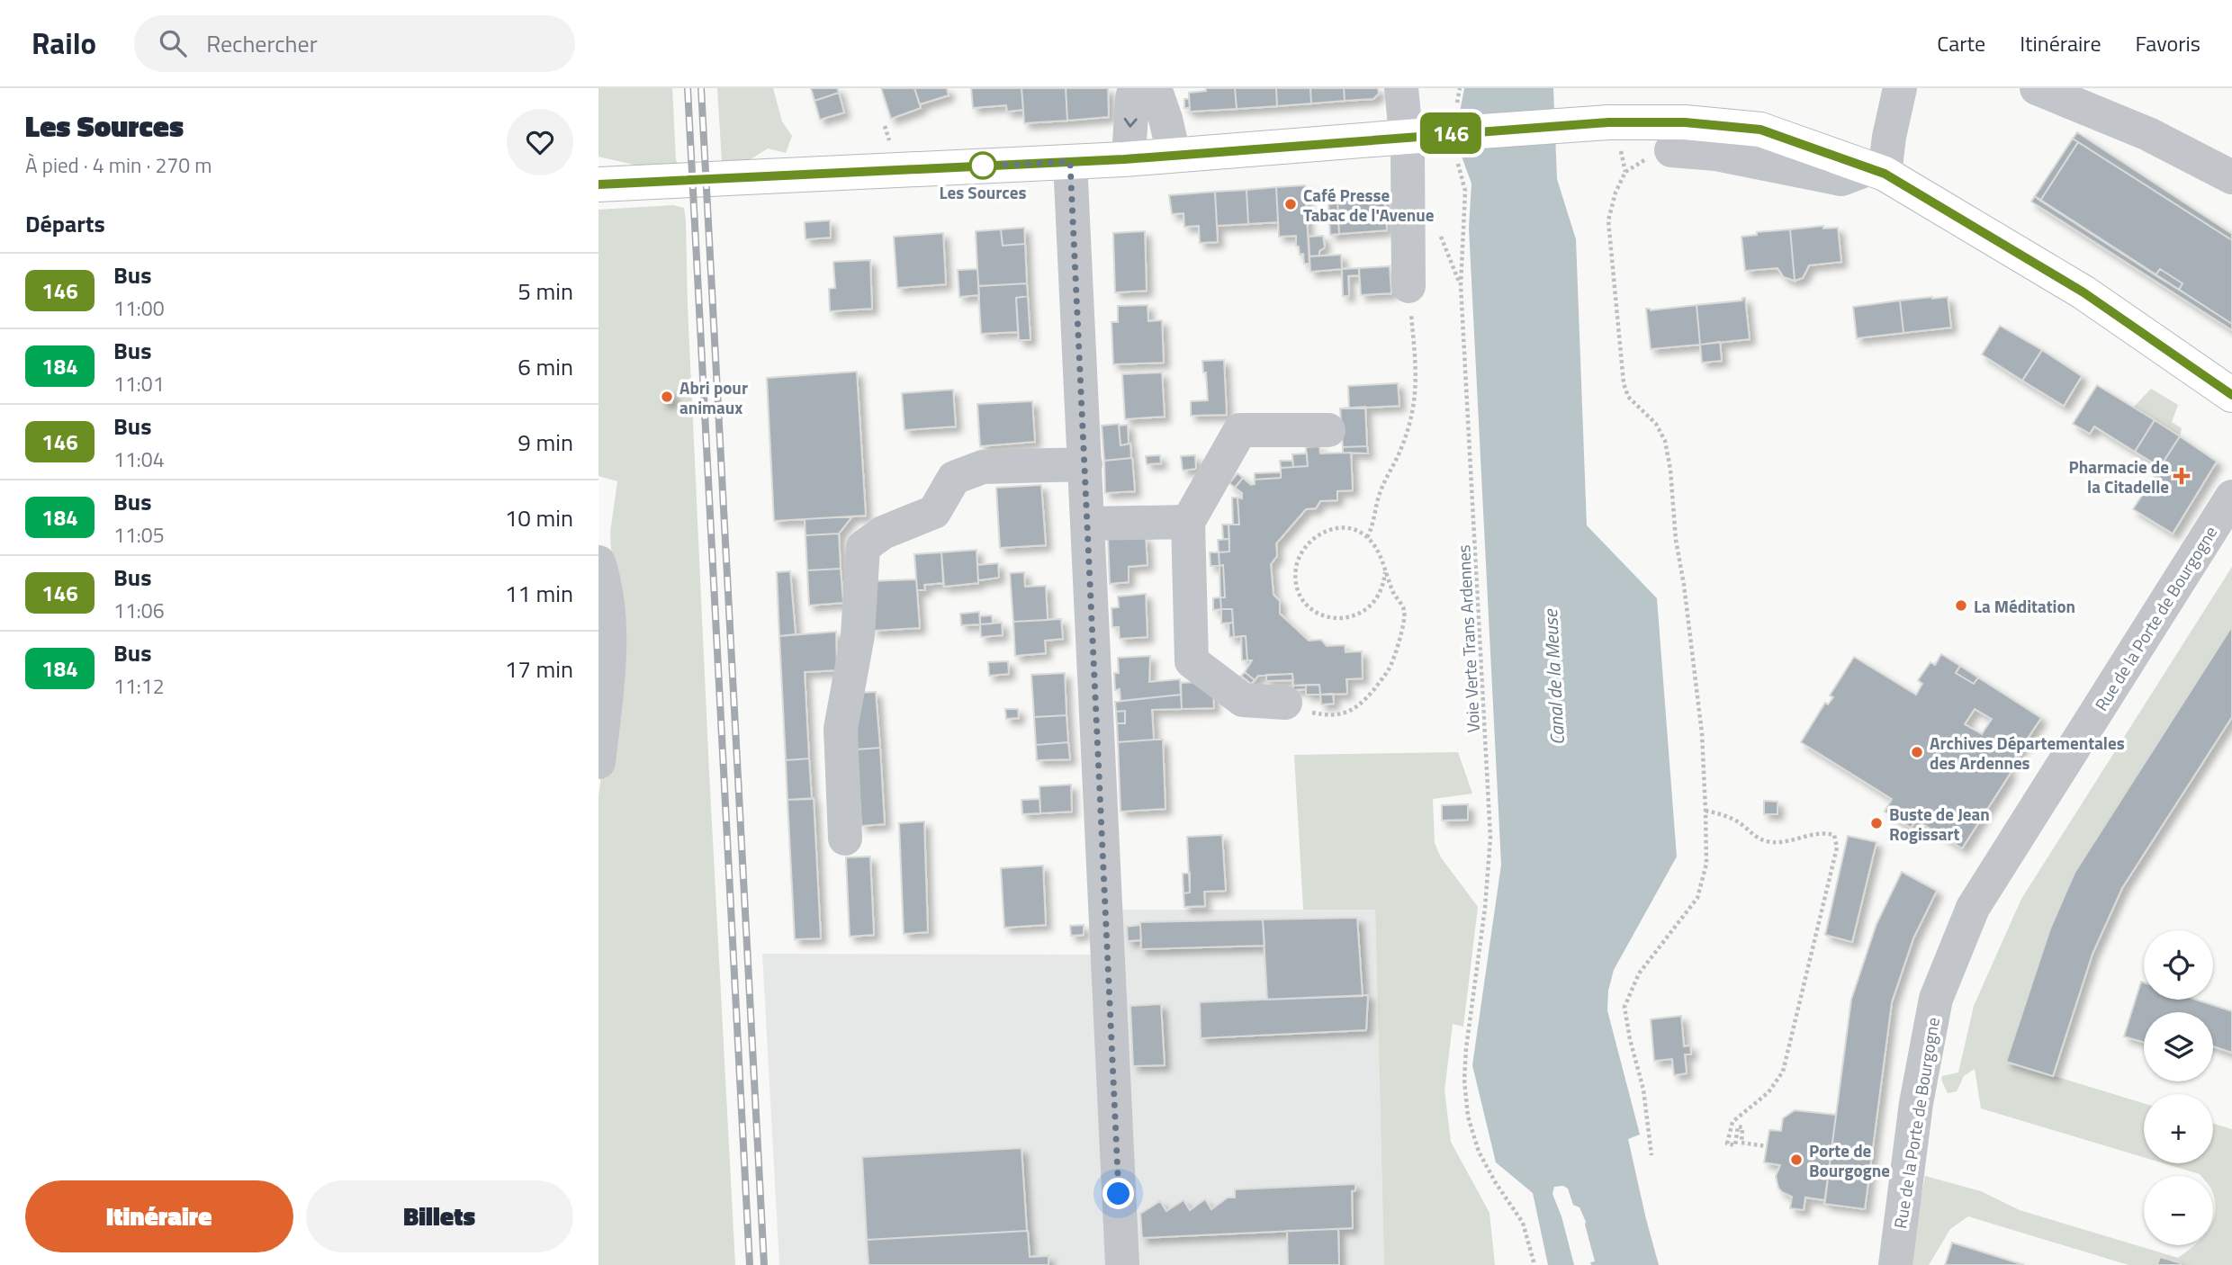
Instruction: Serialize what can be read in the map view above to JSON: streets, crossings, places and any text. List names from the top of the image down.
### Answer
{
  "streets": {
    "street": ["Rue de la Porte de Bourgogne"],
    "path": ["Voie Verte Trans Ardennes"]
  },
  "water": ["Canal de la Meuse"],
  "places": {
    "other": [
      "Les Sources",
      "Café Presse Tabac de l'Avenue",
      "Abri pour animaux",
      "La Méditation",
      "Archives Départementales des Ardennes",
      "Buste de Jean Rogissart",
      "Porte de Bourgogne"
    ],
    "health": ["Pharmacie de la Citadelle"]
  },
  "lines": ["bus line 146"],
  "page": {
    "header": "Railo",
    "search": "Rechercher",
    "nav": ["Carte", "Itinéraire", "Favoris"],
    "heading": [
      ["Les Sources", "À pied · 4 min · 270 m"],
      "Départs"
    ],
    "on_map": "146",
    "list": [
      {
        "mark": "146",
        "name": "Bus",
        "note": "11:00",
        "value": "5 min"
      },
      {
        "mark": "184",
        "name": "Bus",
        "note": "11:01",
        "value": "6 min"
      },
      {
        "mark": "146",
        "name": "Bus",
        "note": "11:04",
        "value": "9 min"
      },
      {
        "mark": "184",
        "name": "Bus",
        "note": "11:05",
        "value": "10 min"
      },
      {
        "mark": "146",
        "name": "Bus",
        "note": "11:06",
        "value": "11 min"
      },
      {
        "mark": "184",
        "name": "Bus",
        "note": "11:12",
        "value": "17 min"
      }
    ],
    "map_buttons": ["+", "−"],
    "buttons": ["Itinéraire", "Billets"]
  }
}
